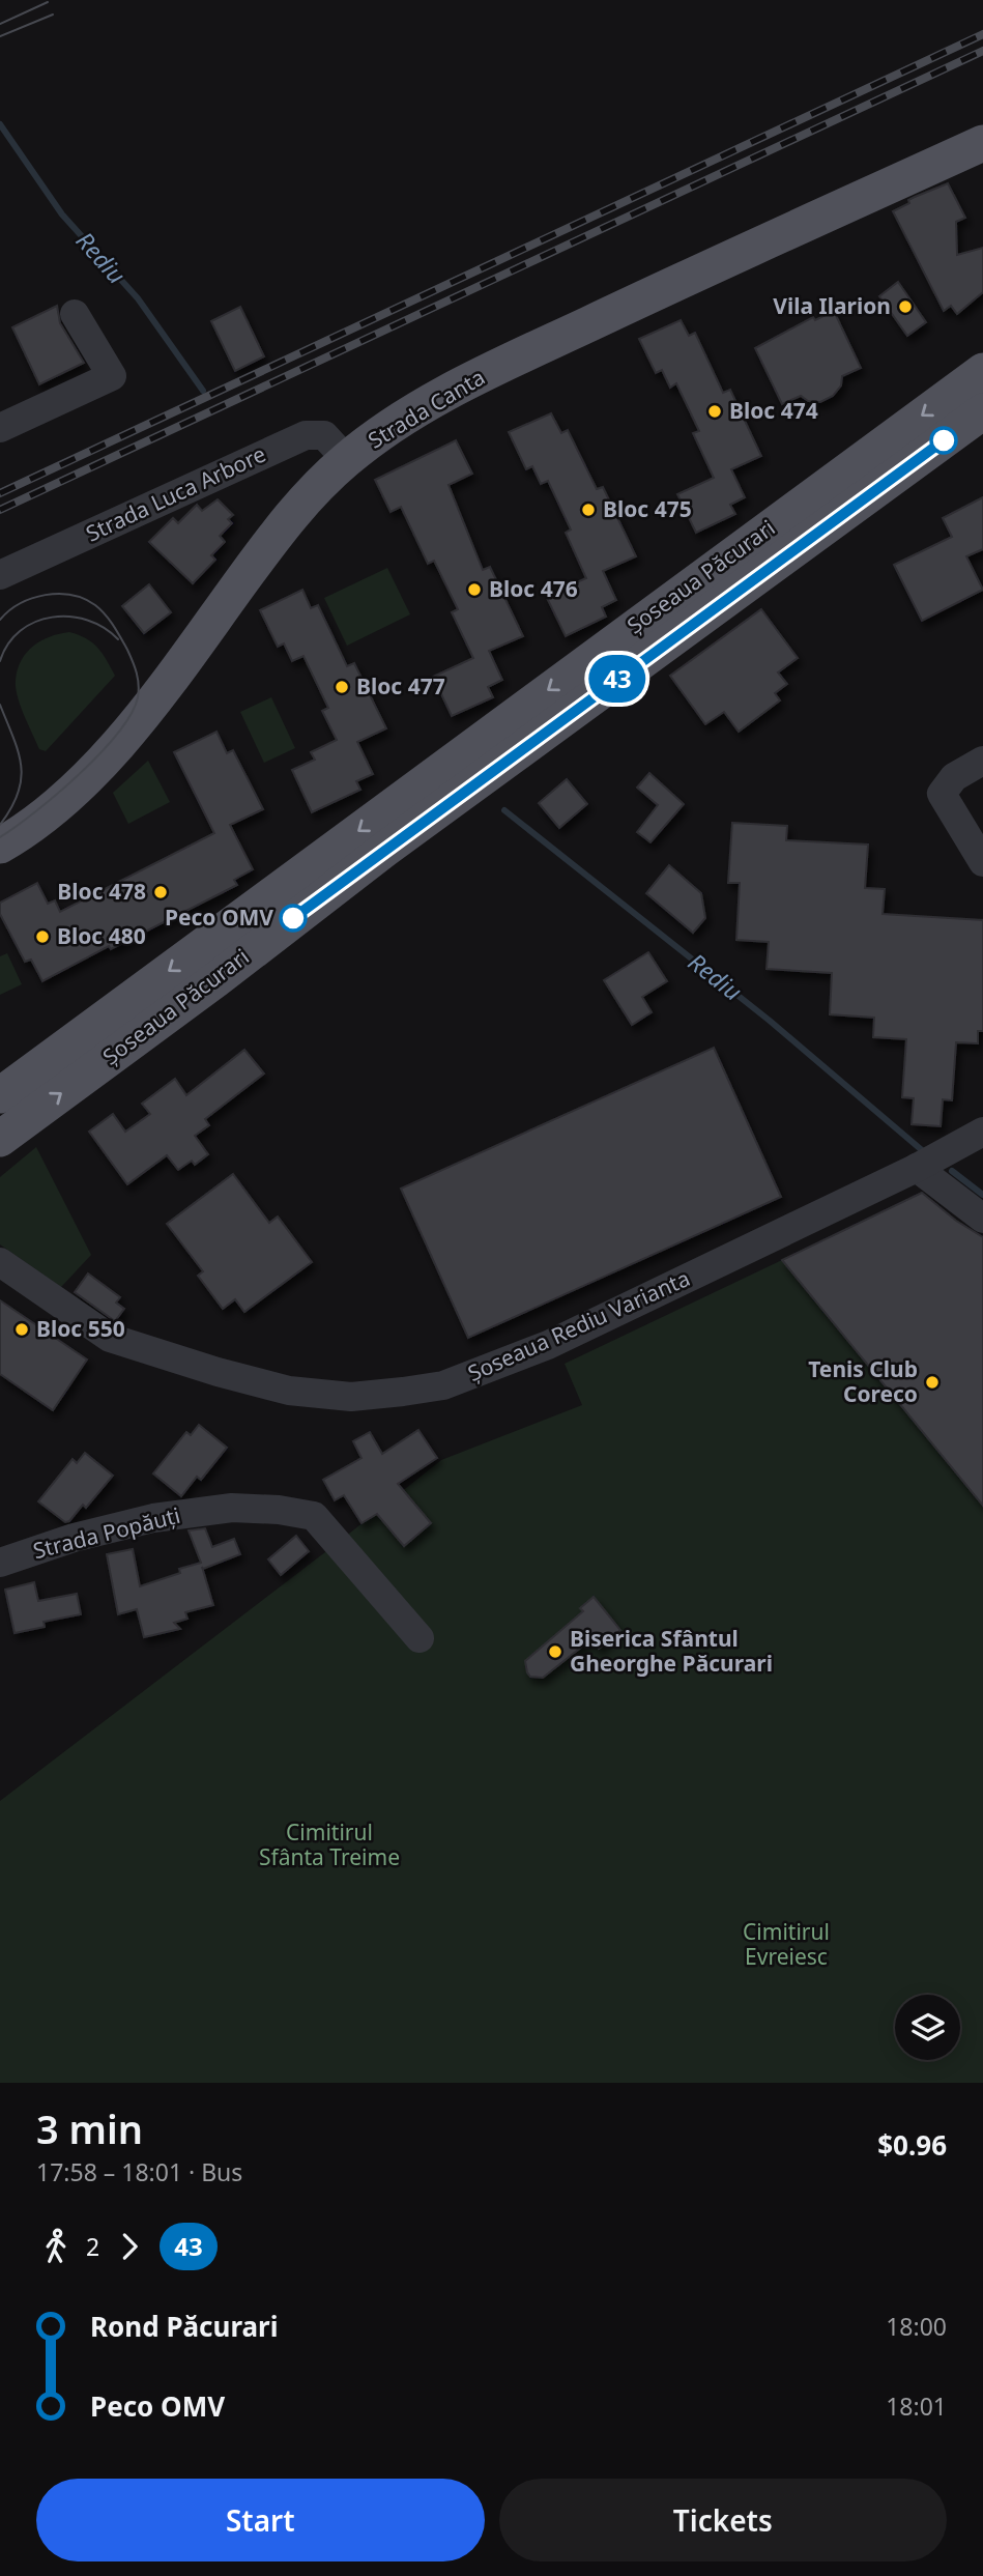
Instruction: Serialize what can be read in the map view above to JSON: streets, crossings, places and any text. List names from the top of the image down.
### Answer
{
  "streets": {
    "main road": ["Strada Canta", "Șoseaua Păcurari"],
    "street": ["Strada Luca Arbore", "Șoseaua Rediu Varianta", "Strada Popăuți"]
  },
  "crossings": [
    ["Strada Canta", "Strada Luca Arbore"]
  ],
  "water": ["Rediu"],
  "parks": ["Cimitirul Sfânta Treime", "Cimitirul Evreiesc"],
  "places": [
    "Vila Ilarion",
    "Bloc 474",
    "Bloc 475",
    "Bloc 476",
    "Bloc 477",
    "Bloc 478",
    "Peco OMV",
    "Bloc 480",
    "Bloc 550",
    "Tenis Club Coreco",
    "Biserica Sfântul Gheorghe Păcurari"
  ],
  "lines": ["bus line 43"],
  "page": {
    "on_map": "43",
    "heading": ["3 min", "17:58 – 18:01 · Bus", "$0.96"],
    "legs": ["2", "43"],
    "list": [
      {
        "name": "Rond Păcurari",
        "value": "18:00"
      },
      {
        "name": "Peco OMV",
        "value": "18:01"
      }
    ],
    "buttons": ["Start", "Tickets"]
  }
}
